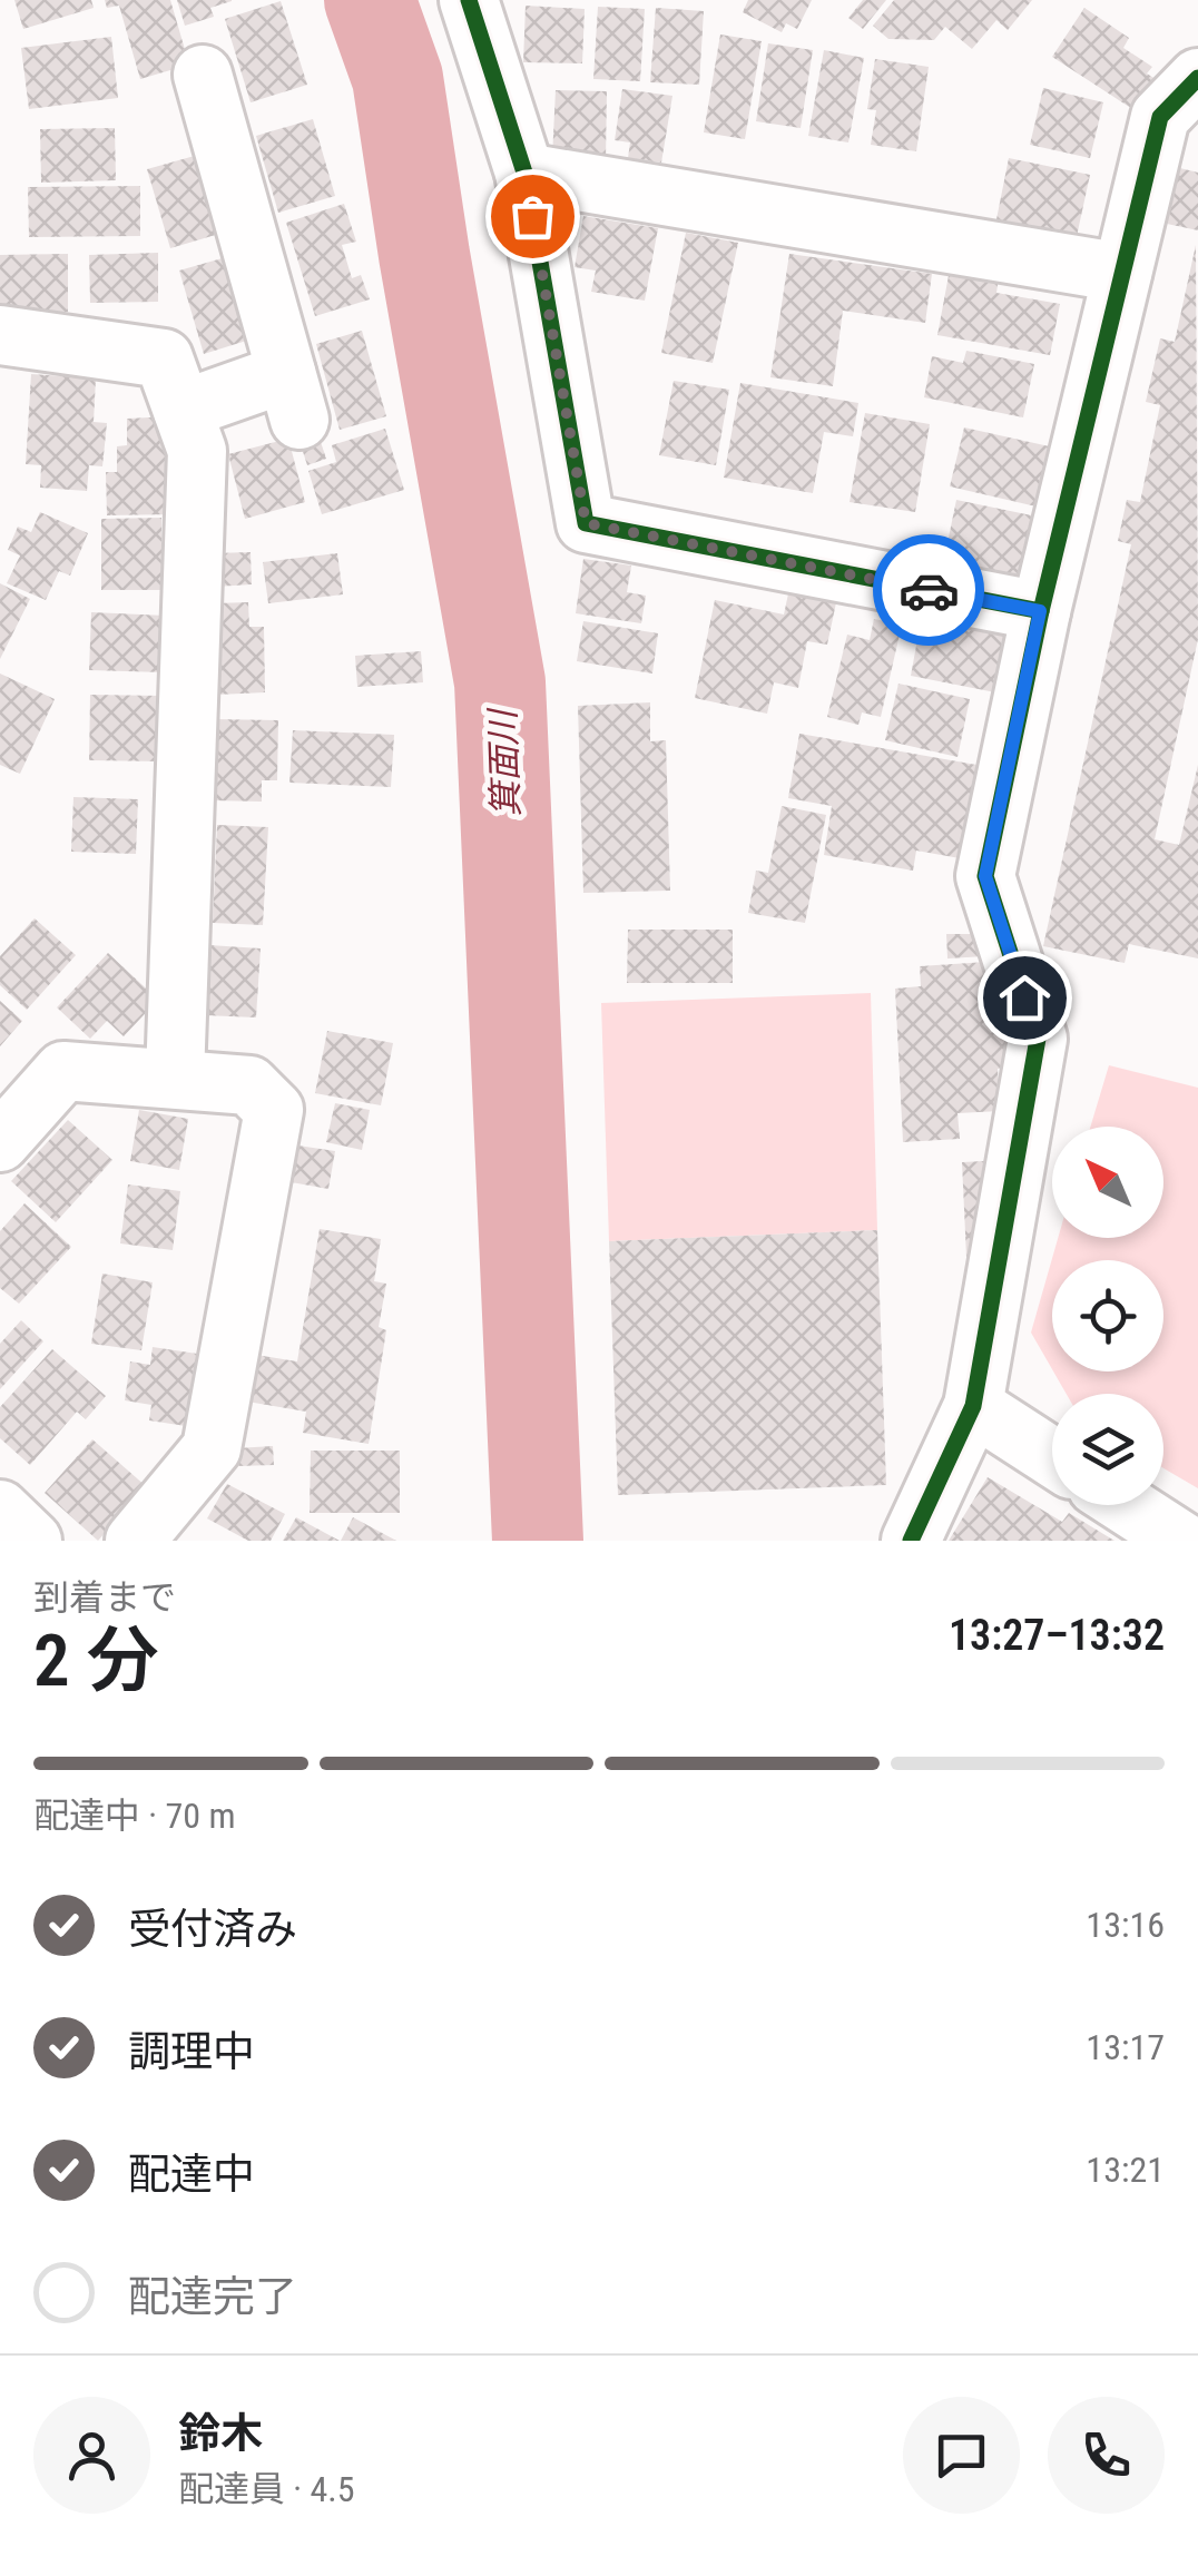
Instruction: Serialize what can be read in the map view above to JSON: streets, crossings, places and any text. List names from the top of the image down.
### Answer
{
  "water": ["箕面川"],
  "north": "top left",
  "page": {
    "heading": ["2 分", "到着まで", "13:27–13:32"],
    "panel": ["鈴木", "配達員 · 4.5"],
    "bar": "配達中 · 70 m",
    "list": [
      ["受付済み", "13:16"],
      ["調理中", "13:17"],
      ["配達中", "13:21"],
      "配達完了"
    ]
  }
}
